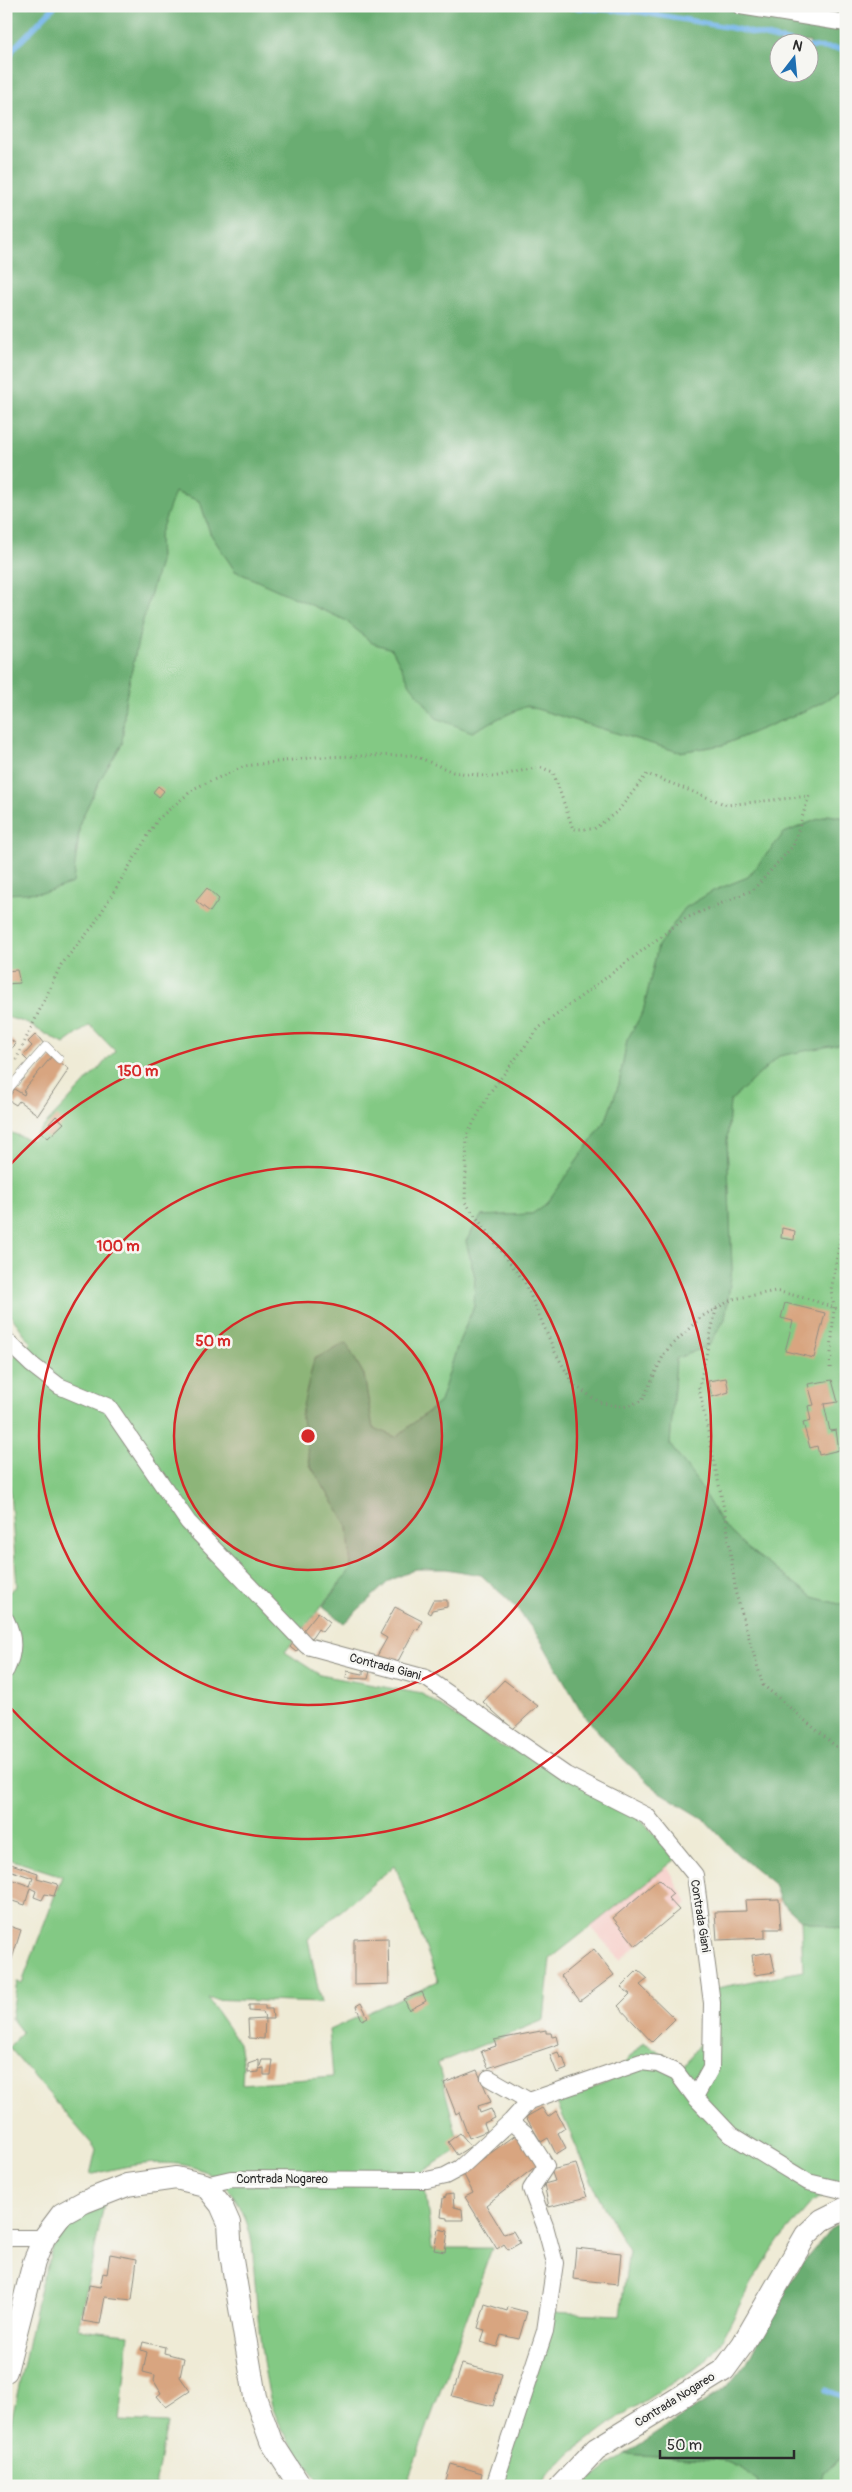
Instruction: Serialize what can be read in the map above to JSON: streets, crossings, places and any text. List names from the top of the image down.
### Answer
{
  "streets": {
    "street": ["Contrada Giani", "Contrada Nogareo"]
  },
  "scale_bar": "50 m",
  "north": "top",
  "rings": ["150 m", "100 m", "50 m"]
}
